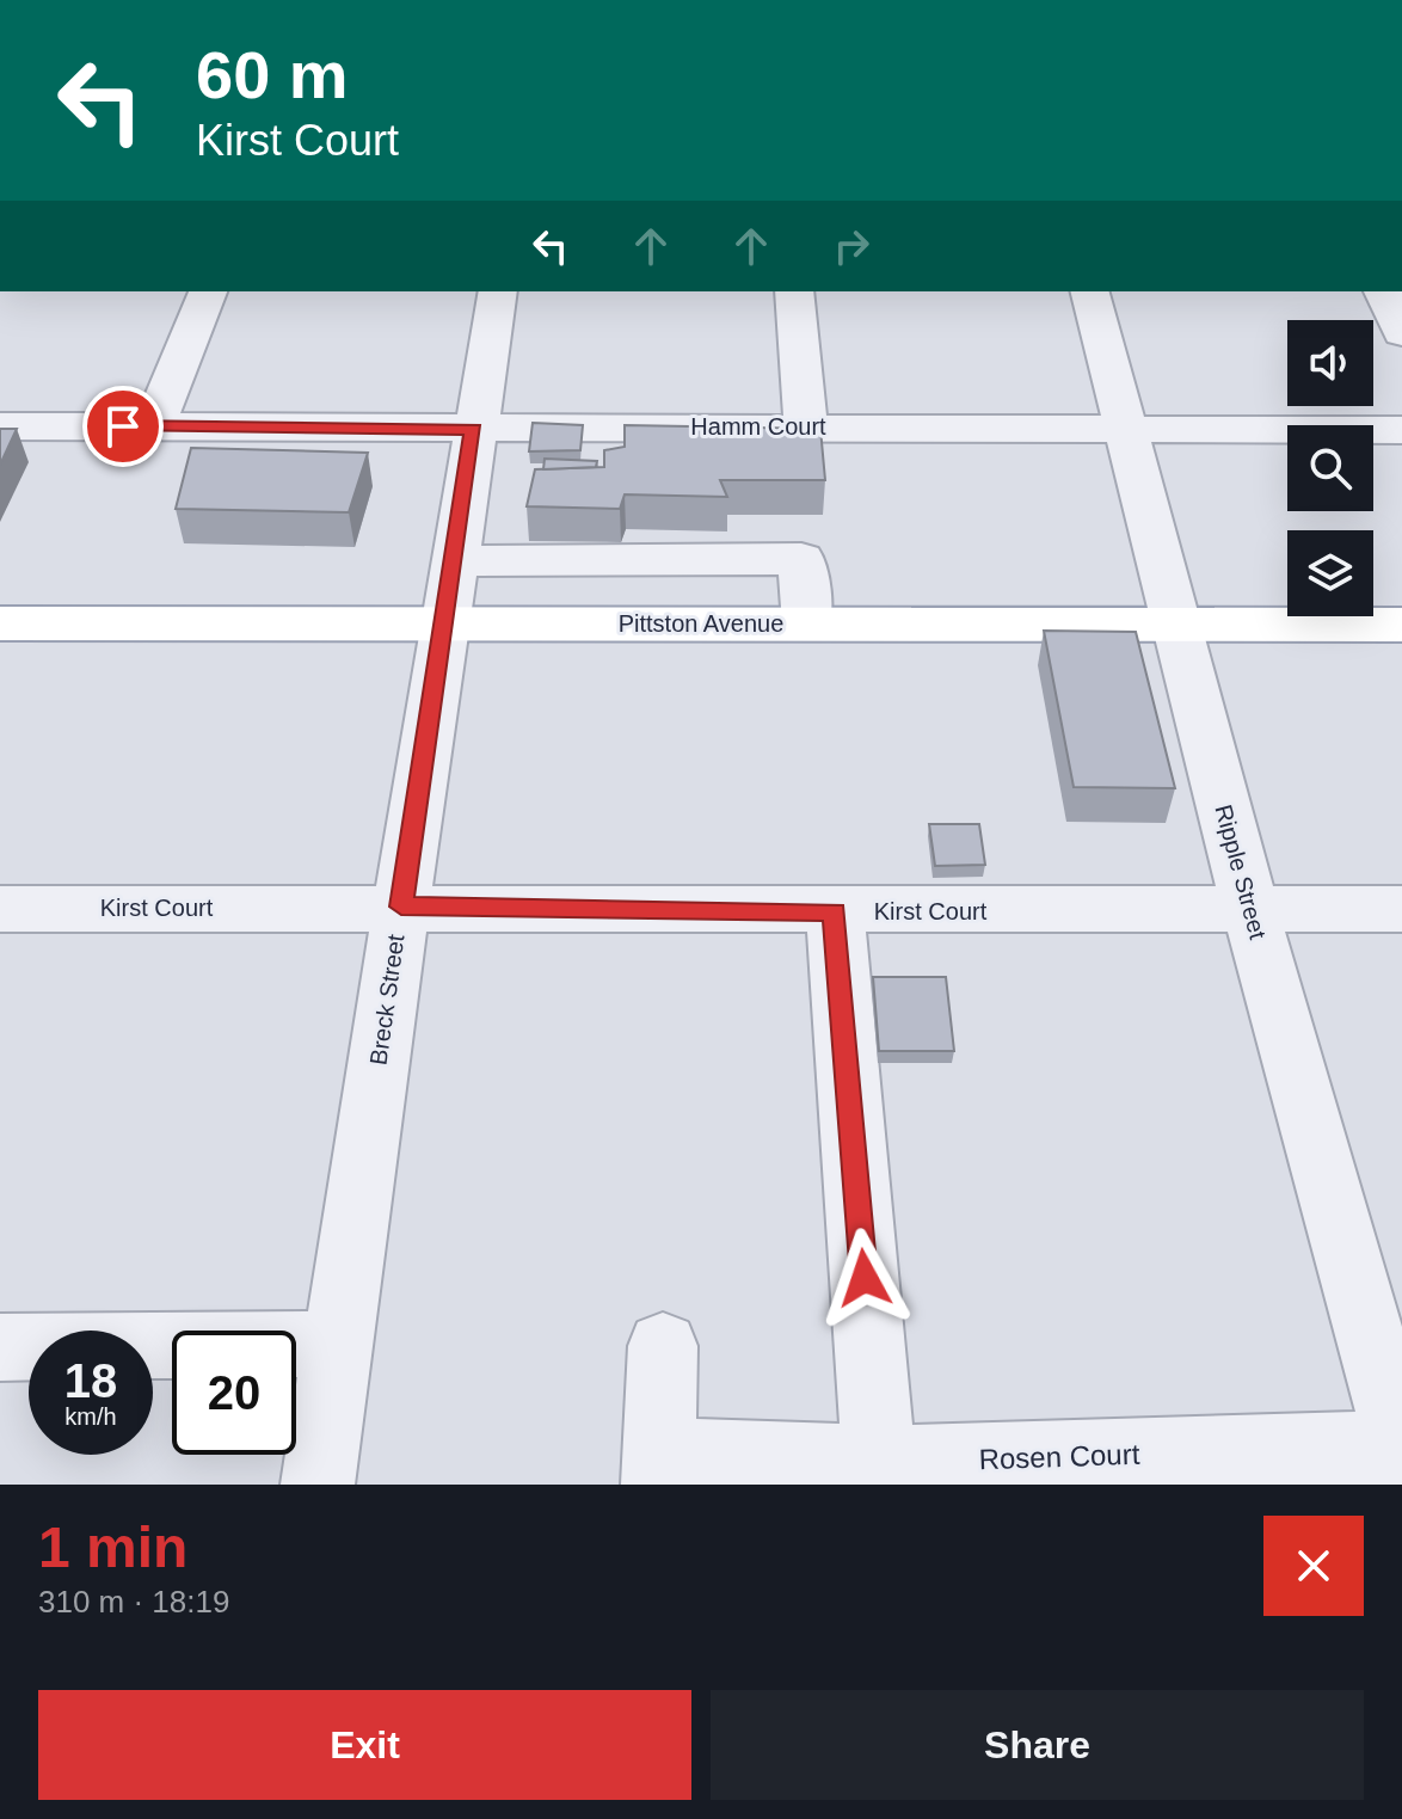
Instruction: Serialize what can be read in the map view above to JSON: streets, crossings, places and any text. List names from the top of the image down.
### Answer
{
  "streets": {
    "main road": ["Pittston Avenue"],
    "street": [
      "Hamm Court",
      "Ripple Street",
      "Kirst Court",
      "Breck Street",
      "Rosen Court"
    ]
  },
  "crossings": [
    ["Hamm Court", "Ripple Street"],
    ["Hamm Court", "Breck Street"],
    ["Pittston Avenue", "Ripple Street"],
    ["Pittston Avenue", "Breck Street"],
    ["Ripple Street", "Kirst Court"],
    ["Ripple Street", "Rosen Court"],
    ["Kirst Court", "Breck Street"]
  ],
  "page": {
    "turn": ["60 m", "Kirst Court"],
    "speed": "18 km/h",
    "limit": "20",
    "heading": ["1 min", "310 m · 18:19"],
    "buttons": ["Exit", "Share"]
  }
}
